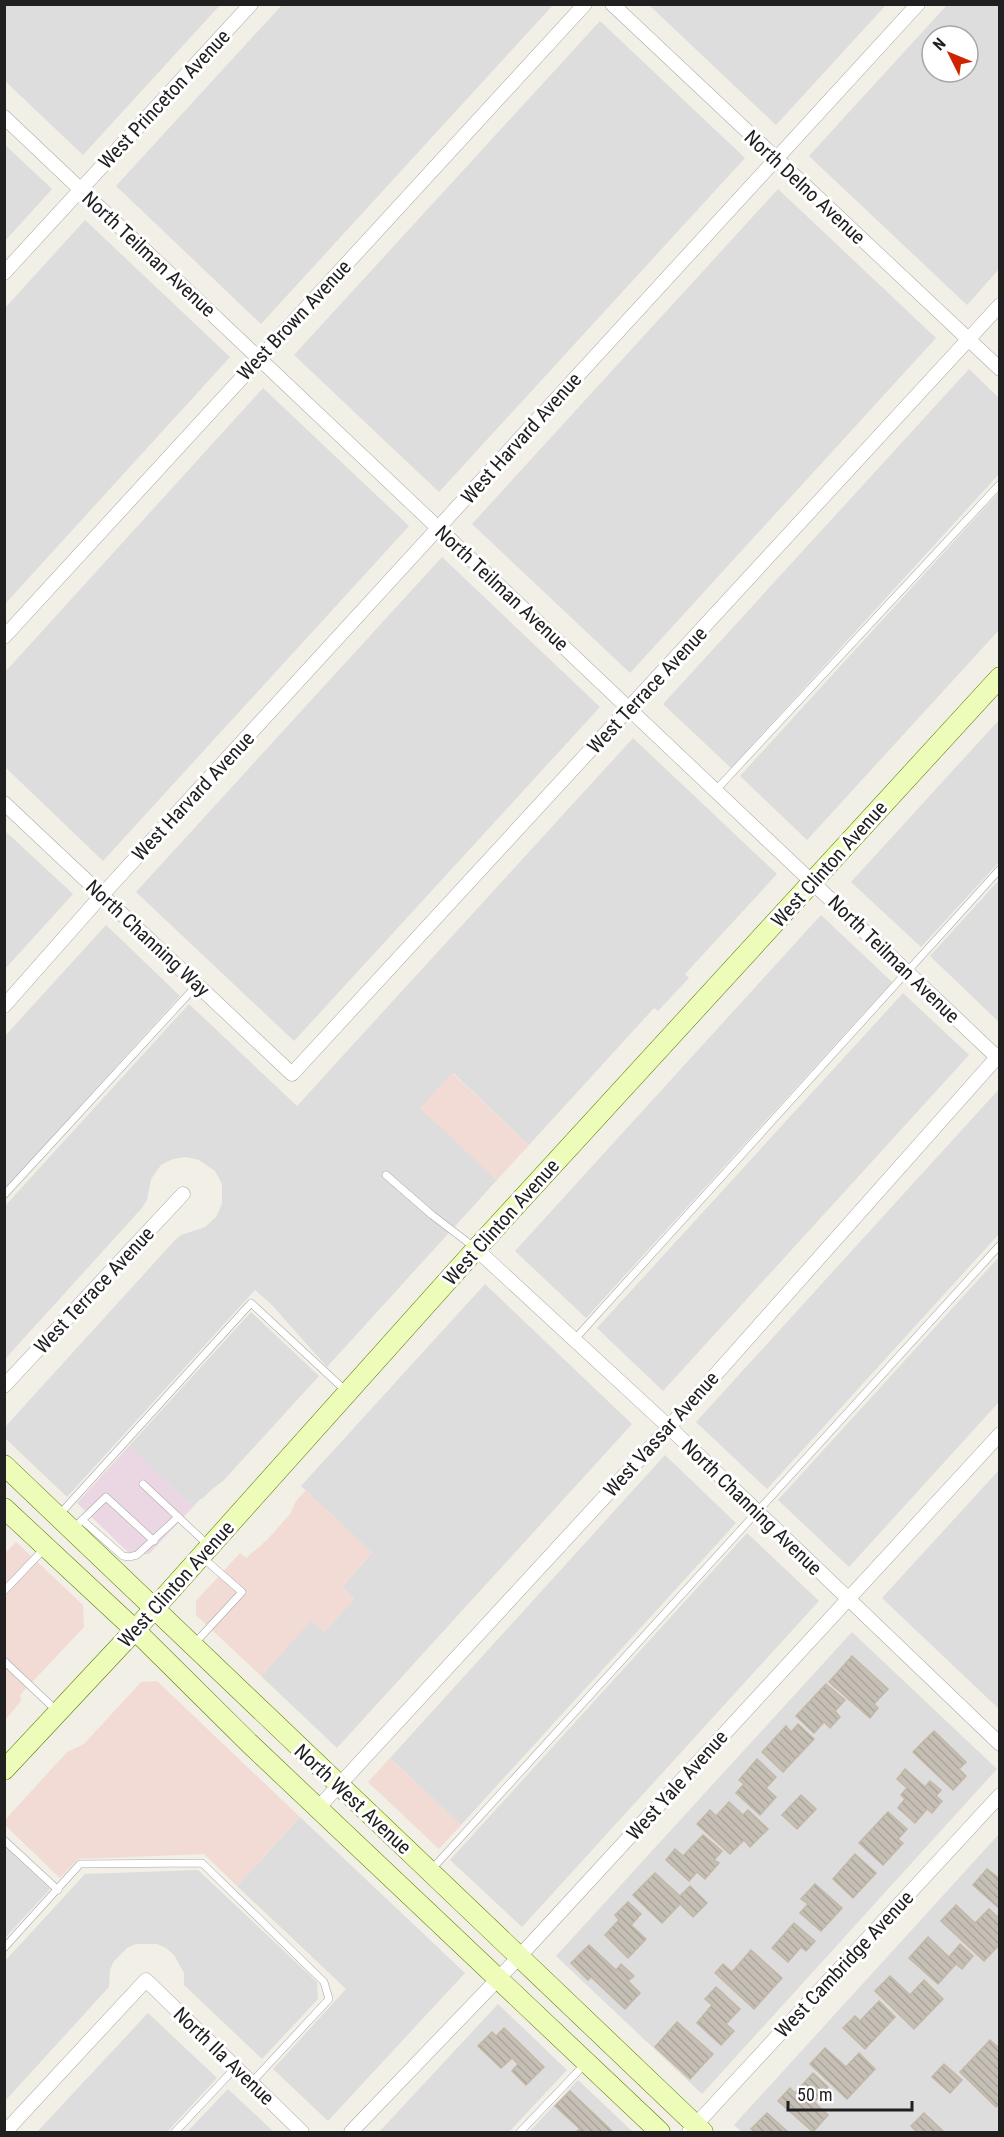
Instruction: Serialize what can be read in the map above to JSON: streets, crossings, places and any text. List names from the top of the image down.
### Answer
{
  "streets": {
    "main road": ["West Clinton Avenue", "North West Avenue"],
    "street": [
      "West Princeton Avenue",
      "North Delno Avenue",
      "North Teilman Avenue",
      "West Brown Avenue",
      "West Harvard Avenue",
      "West Terrace Avenue",
      "North Channing Way",
      "West Vassar Avenue",
      "North Channing Avenue",
      "West Yale Avenue",
      "West Cambridge Avenue",
      "North Ila Avenue"
    ]
  },
  "crossings": [
    ["West Princeton Avenue", "North Teilman Avenue"],
    ["North Delno Avenue", "West Harvard Avenue"],
    ["North Delno Avenue", "West Terrace Avenue"],
    ["North Teilman Avenue", "West Brown Avenue"],
    ["North Teilman Avenue", "West Harvard Avenue"],
    ["North Teilman Avenue", "West Terrace Avenue"],
    ["North Teilman Avenue", "West Clinton Avenue"],
    ["North Teilman Avenue", "West Vassar Avenue"],
    ["West Harvard Avenue", "North Channing Way"],
    ["West Terrace Avenue", "North Channing Way"],
    ["West Clinton Avenue", "North Channing Avenue"],
    ["West Clinton Avenue", "North West Avenue"],
    ["West Vassar Avenue", "North Channing Avenue"],
    ["West Vassar Avenue", "North West Avenue"],
    ["North Channing Avenue", "West Yale Avenue"],
    ["West Yale Avenue", "North West Avenue"],
    ["North West Avenue", "West Cambridge Avenue"]
  ],
  "scale_bar": "50 m",
  "north": "top left"
}
